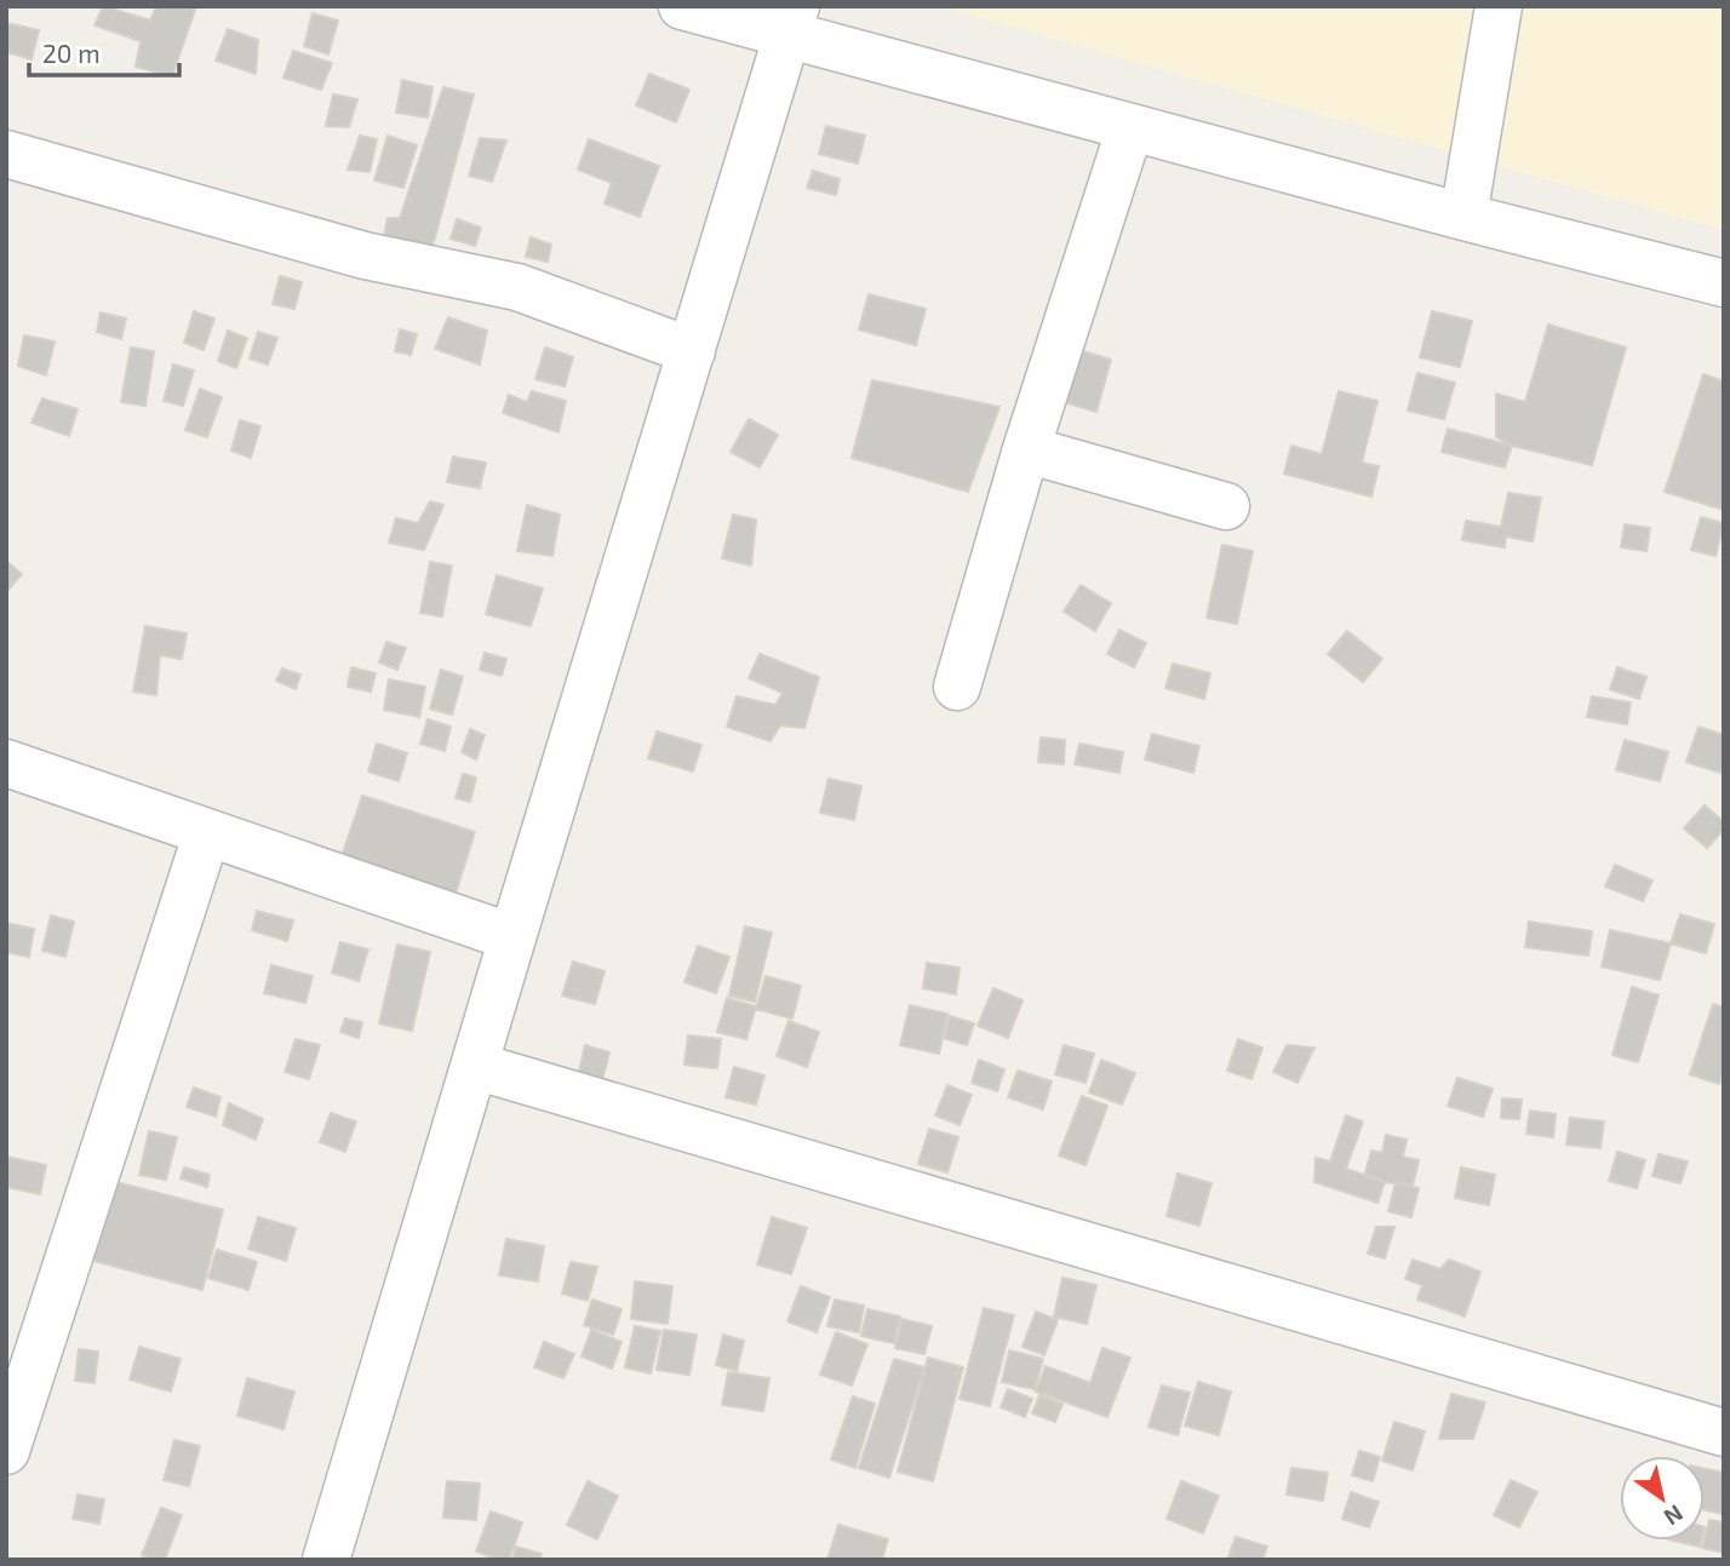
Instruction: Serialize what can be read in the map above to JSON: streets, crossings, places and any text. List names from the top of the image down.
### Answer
{
  "scale_bar": "20 m",
  "north": "bottom right"
}
